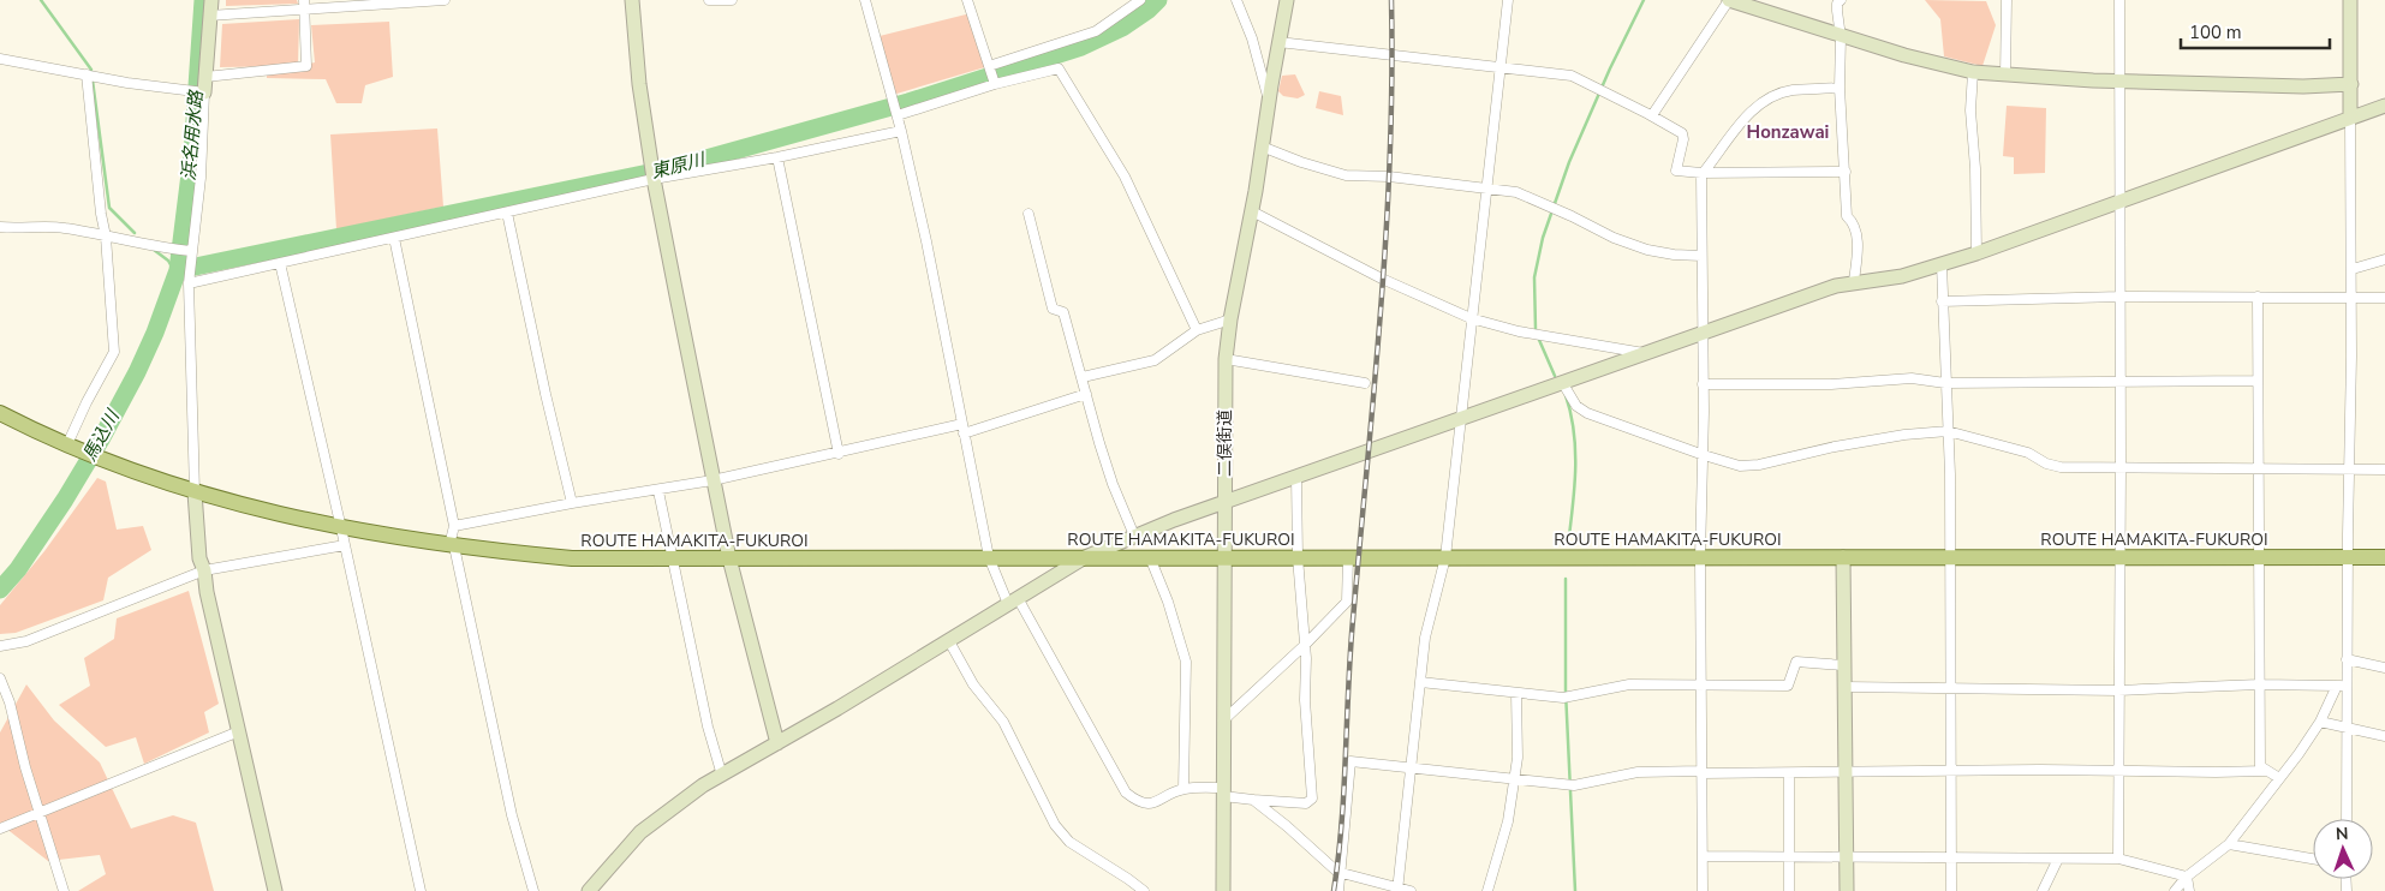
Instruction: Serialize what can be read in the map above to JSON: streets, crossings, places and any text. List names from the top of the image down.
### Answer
{
  "streets": {
    "main road": ["ROUTE HAMAKITA-FUKUROI"],
    "street": ["二俣街道"]
  },
  "crossings": [
    ["二俣街道", "ROUTE HAMAKITA-FUKUROI"]
  ],
  "districts": ["Honzawai"],
  "water": ["浜名用水路", "東原川", "馬込川"],
  "scale_bar": "100 m",
  "north": "top"
}
